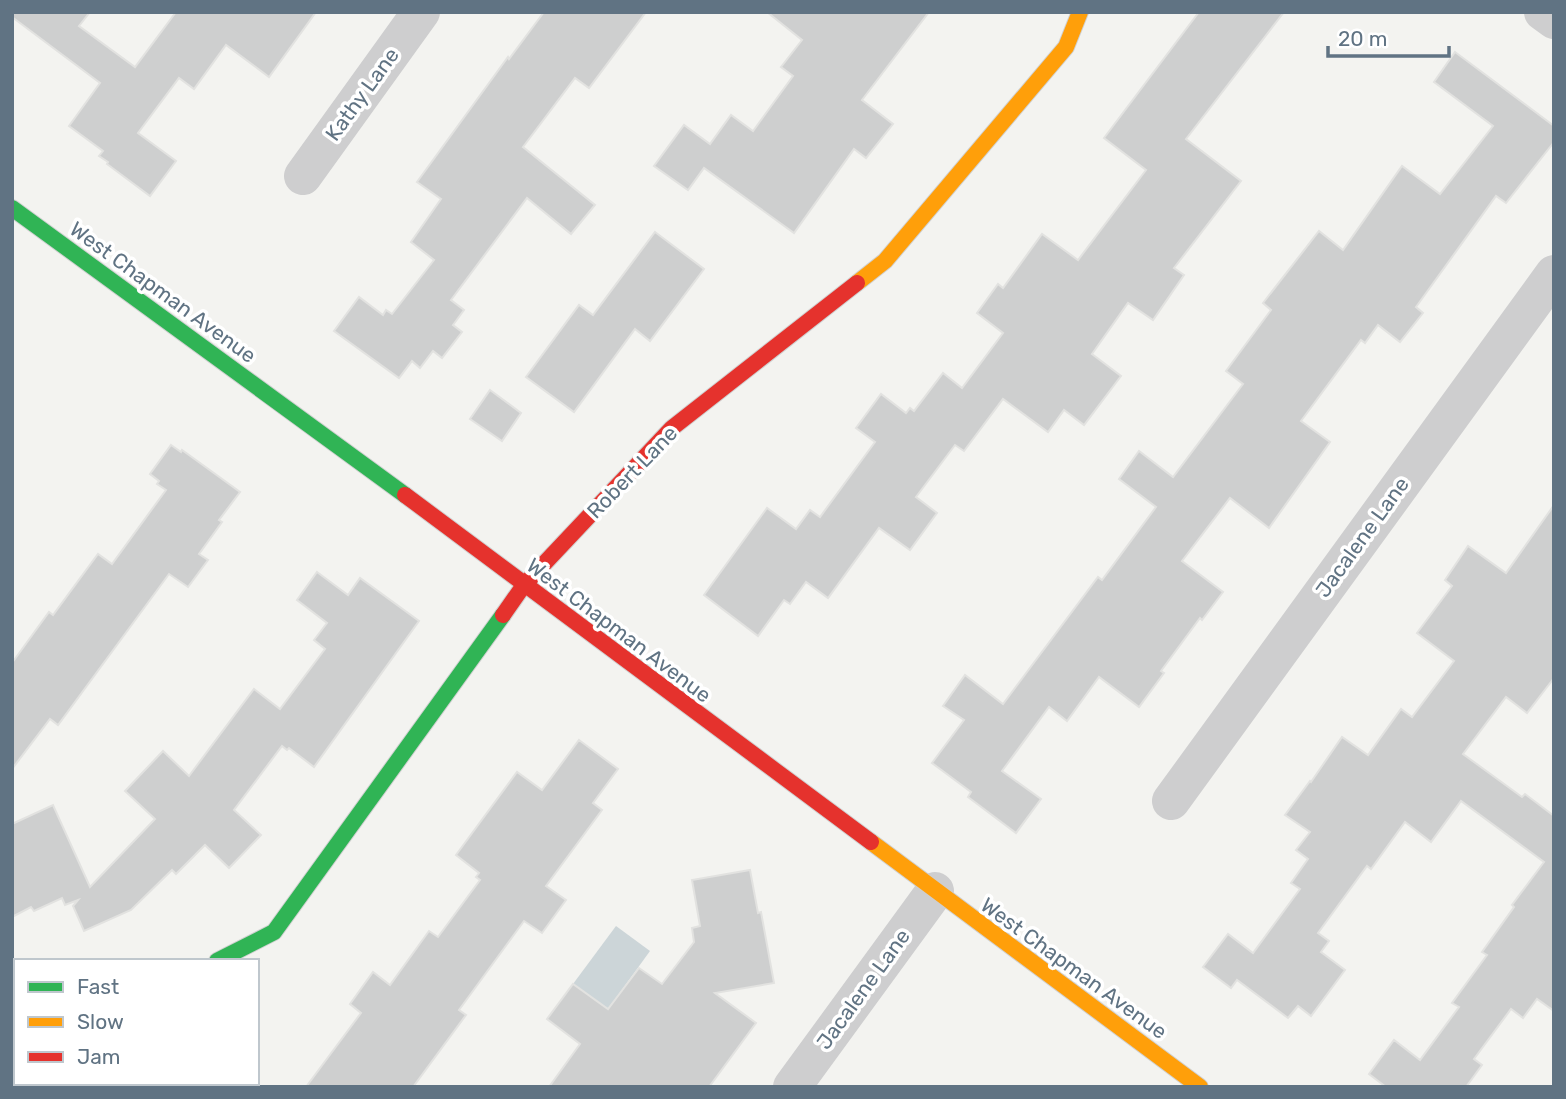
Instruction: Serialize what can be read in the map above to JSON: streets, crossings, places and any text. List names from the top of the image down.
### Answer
{
  "streets": {
    "main road": ["West Chapman Avenue", "Robert Lane"],
    "street": ["Kathy Lane", "Jacalene Lane"]
  },
  "crossings": [
    ["West Chapman Avenue", "Robert Lane"],
    ["West Chapman Avenue", "Jacalene Lane"]
  ],
  "legend": ["Fast", "Slow", "Jam"],
  "scale_bar": "20 m"
}
